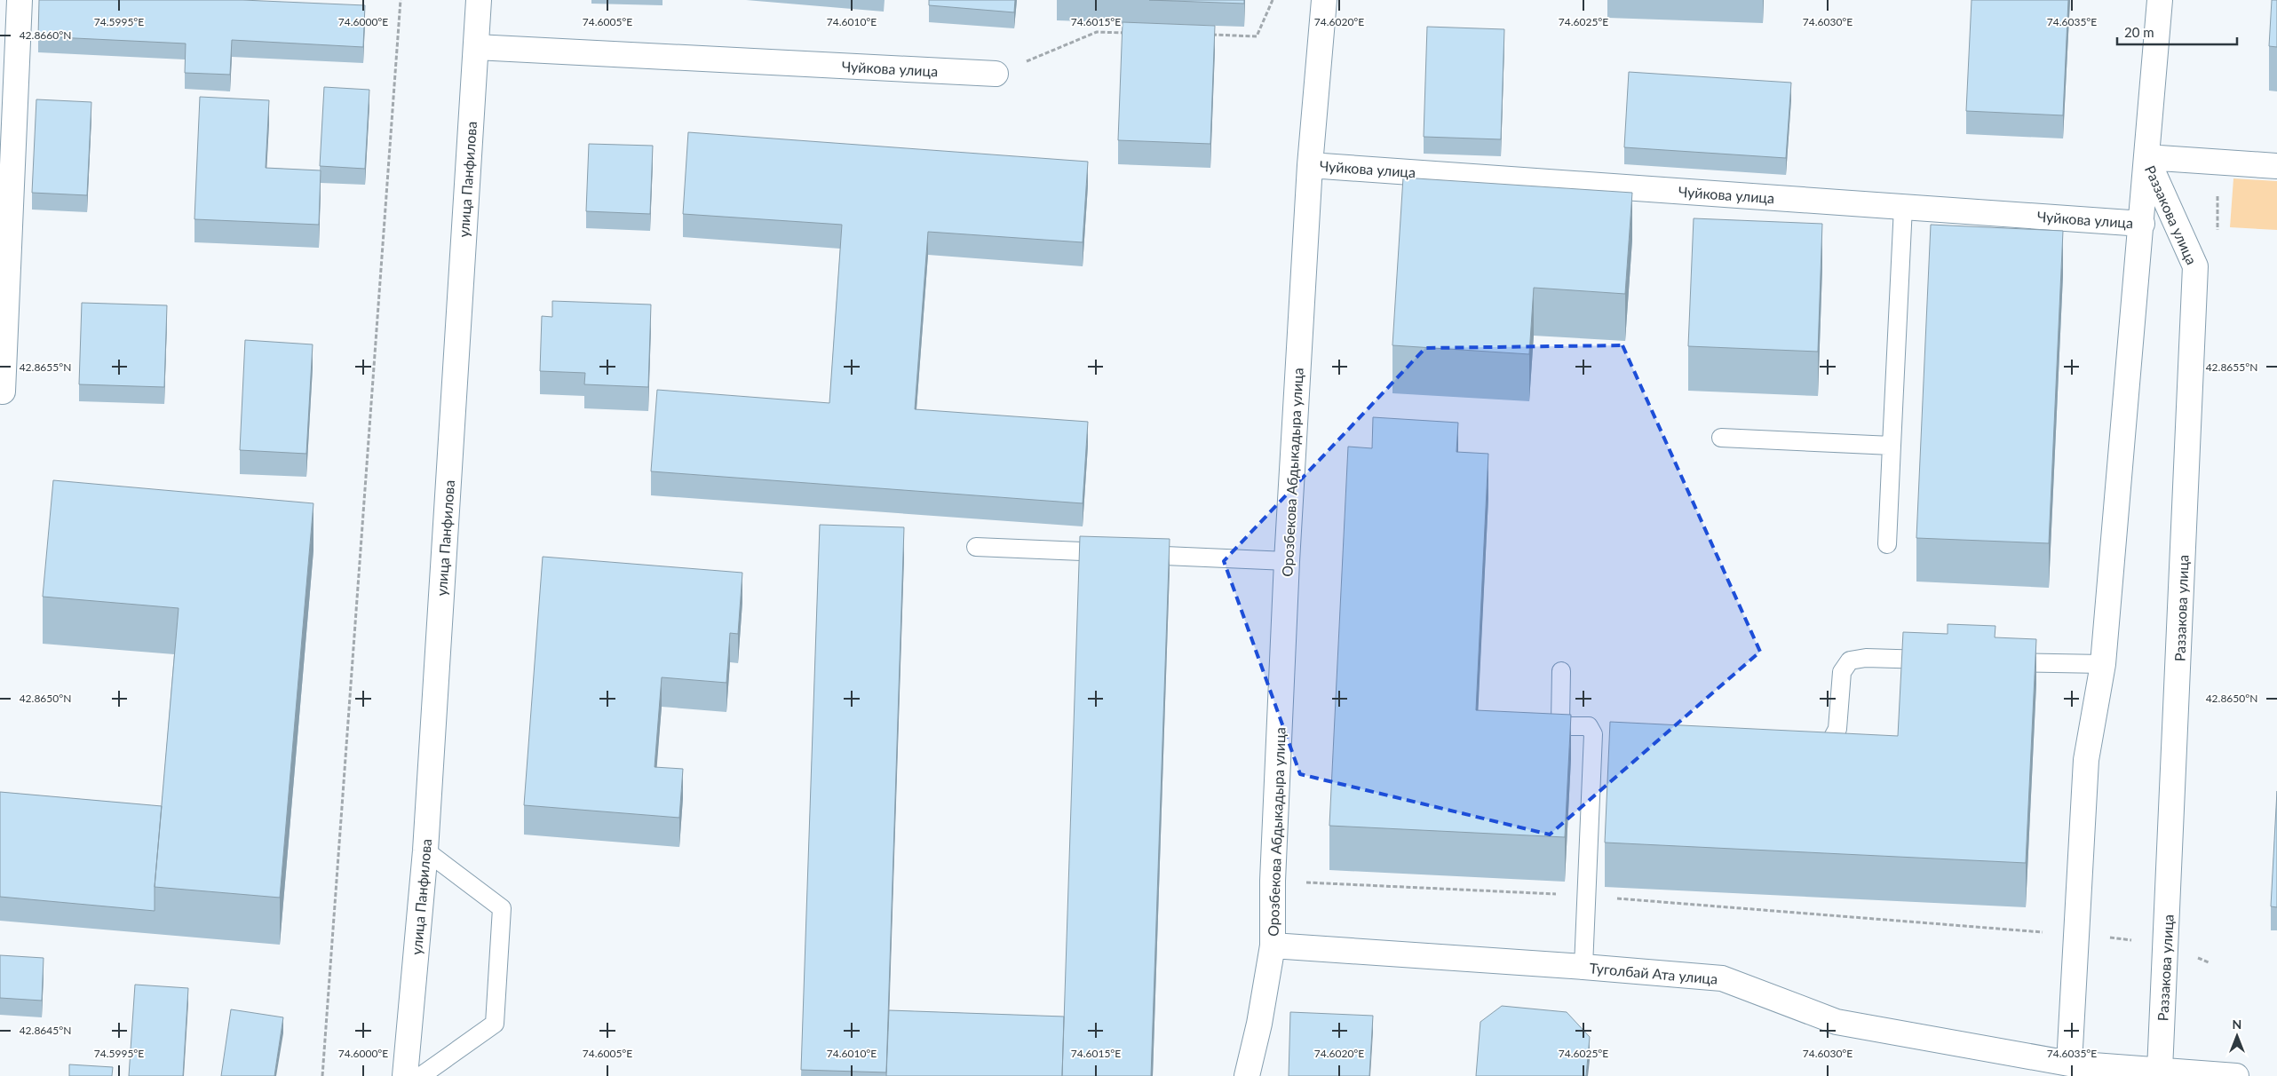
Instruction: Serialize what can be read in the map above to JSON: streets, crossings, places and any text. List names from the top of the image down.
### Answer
{
  "streets": {
    "street": [
      "Чуйкова улица",
      "улица Панфилова",
      "Раззакова улица",
      "Орозбекова Абдыкадыра улица",
      "Туголбай Ата улица"
    ]
  },
  "crossings": [
    ["Чуйкова улица", "улица Панфилова"],
    ["Чуйкова улица", "Раззакова улица"],
    ["Чуйкова улица", "Орозбекова Абдыкадыра улица"],
    ["Раззакова улица", "Туголбай Ата улица"],
    ["Орозбекова Абдыкадыра улица", "Туголбай Ата улица"]
  ],
  "scale_bar": "20 m",
  "north": "top",
  "coordinates": [
    "74.5995°E",
    "74.6000°E",
    "74.6005°E",
    "74.6010°E",
    "74.6015°E",
    "74.6020°E",
    "74.6025°E",
    "74.6030°E",
    "74.6035°E",
    "42.8660°N",
    "42.8655°N",
    "42.8650°N",
    "42.8645°N"
  ]
}
